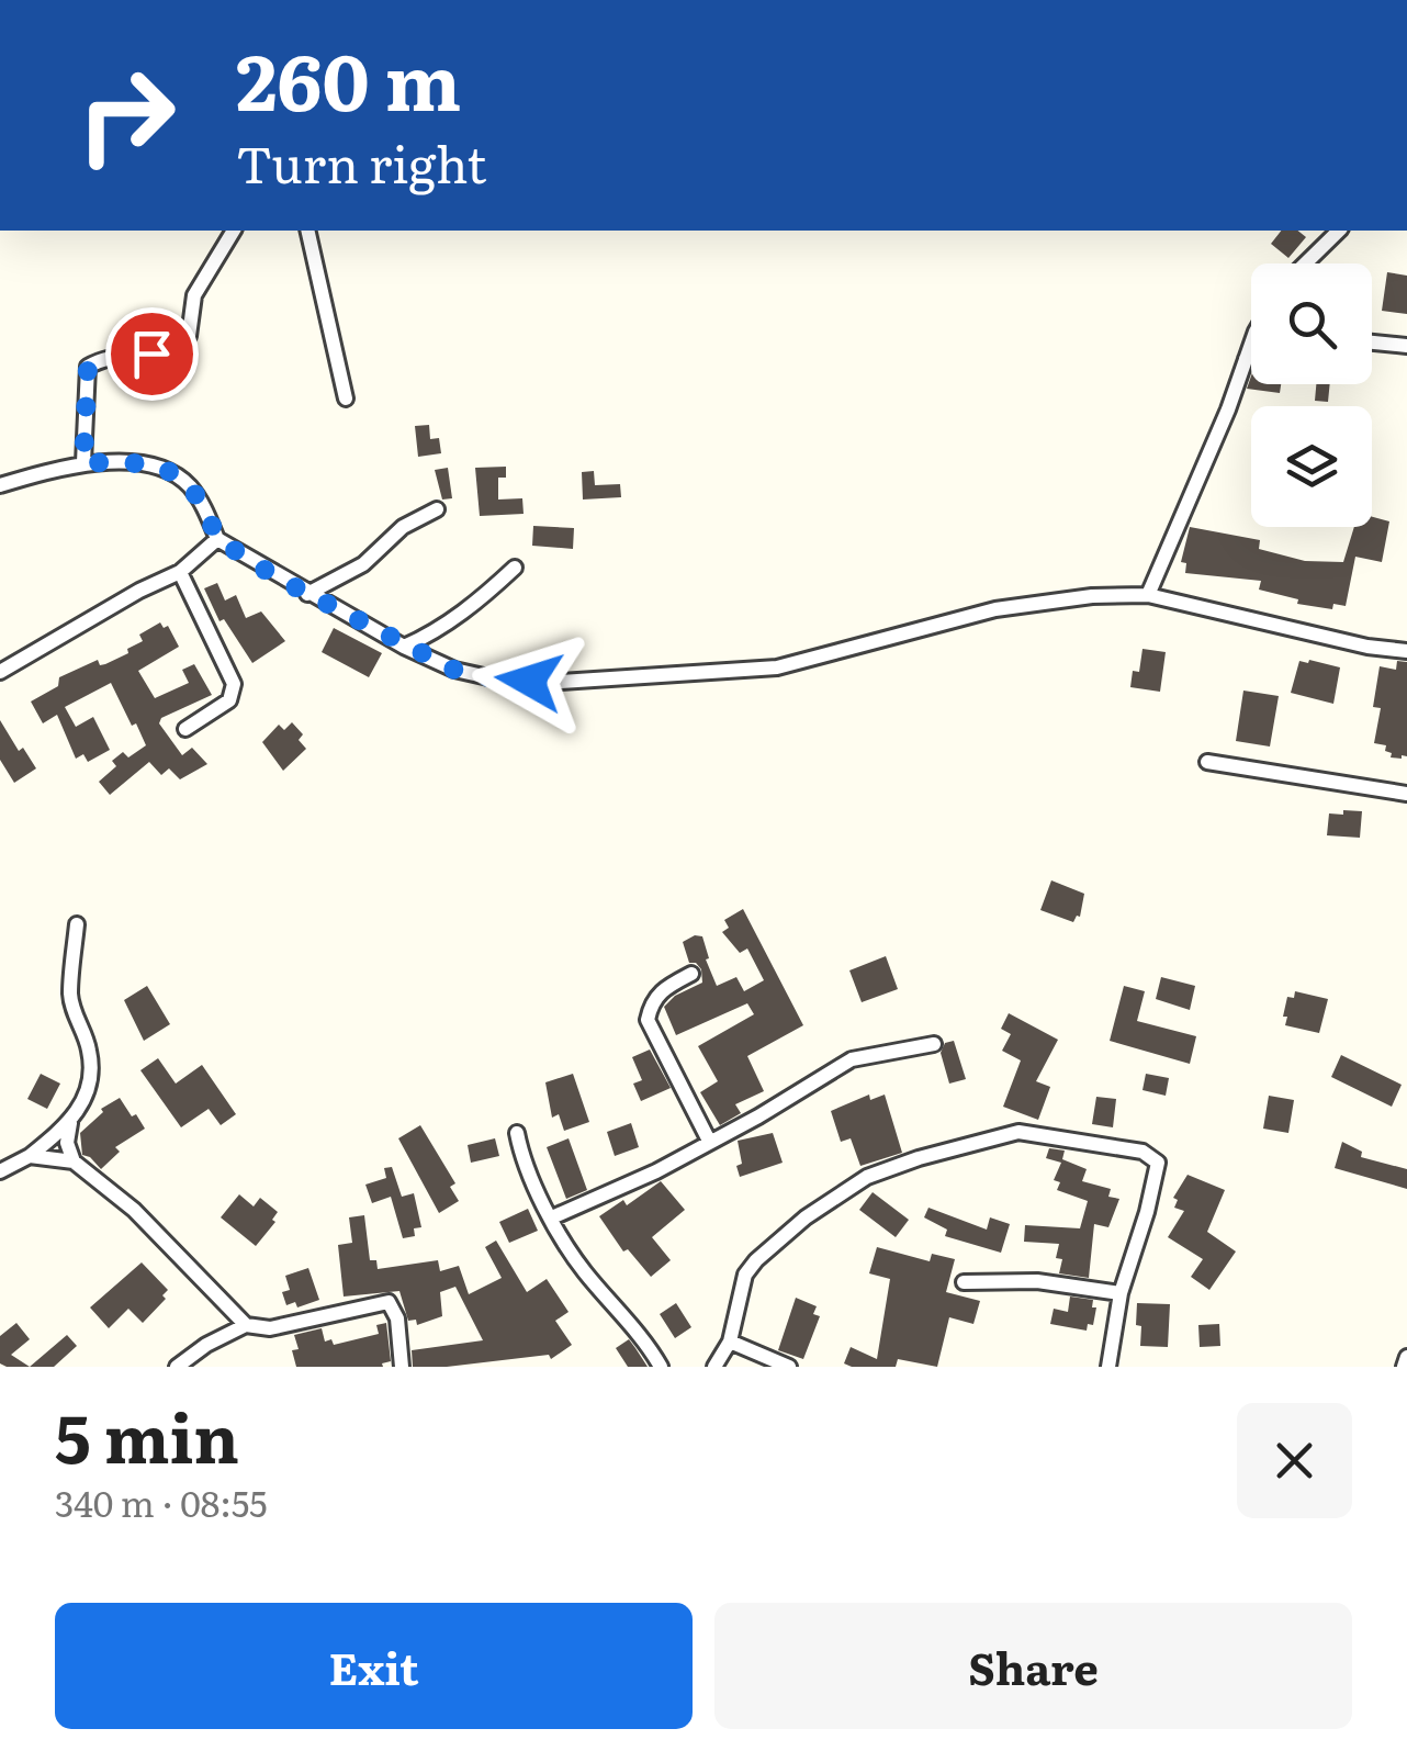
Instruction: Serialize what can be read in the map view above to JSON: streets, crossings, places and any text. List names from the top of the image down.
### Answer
{
  "page": {
    "turn": ["260 m", "Turn right"],
    "heading": ["5 min", "340 m · 08:55"],
    "buttons": ["Exit", "Share"]
  }
}
